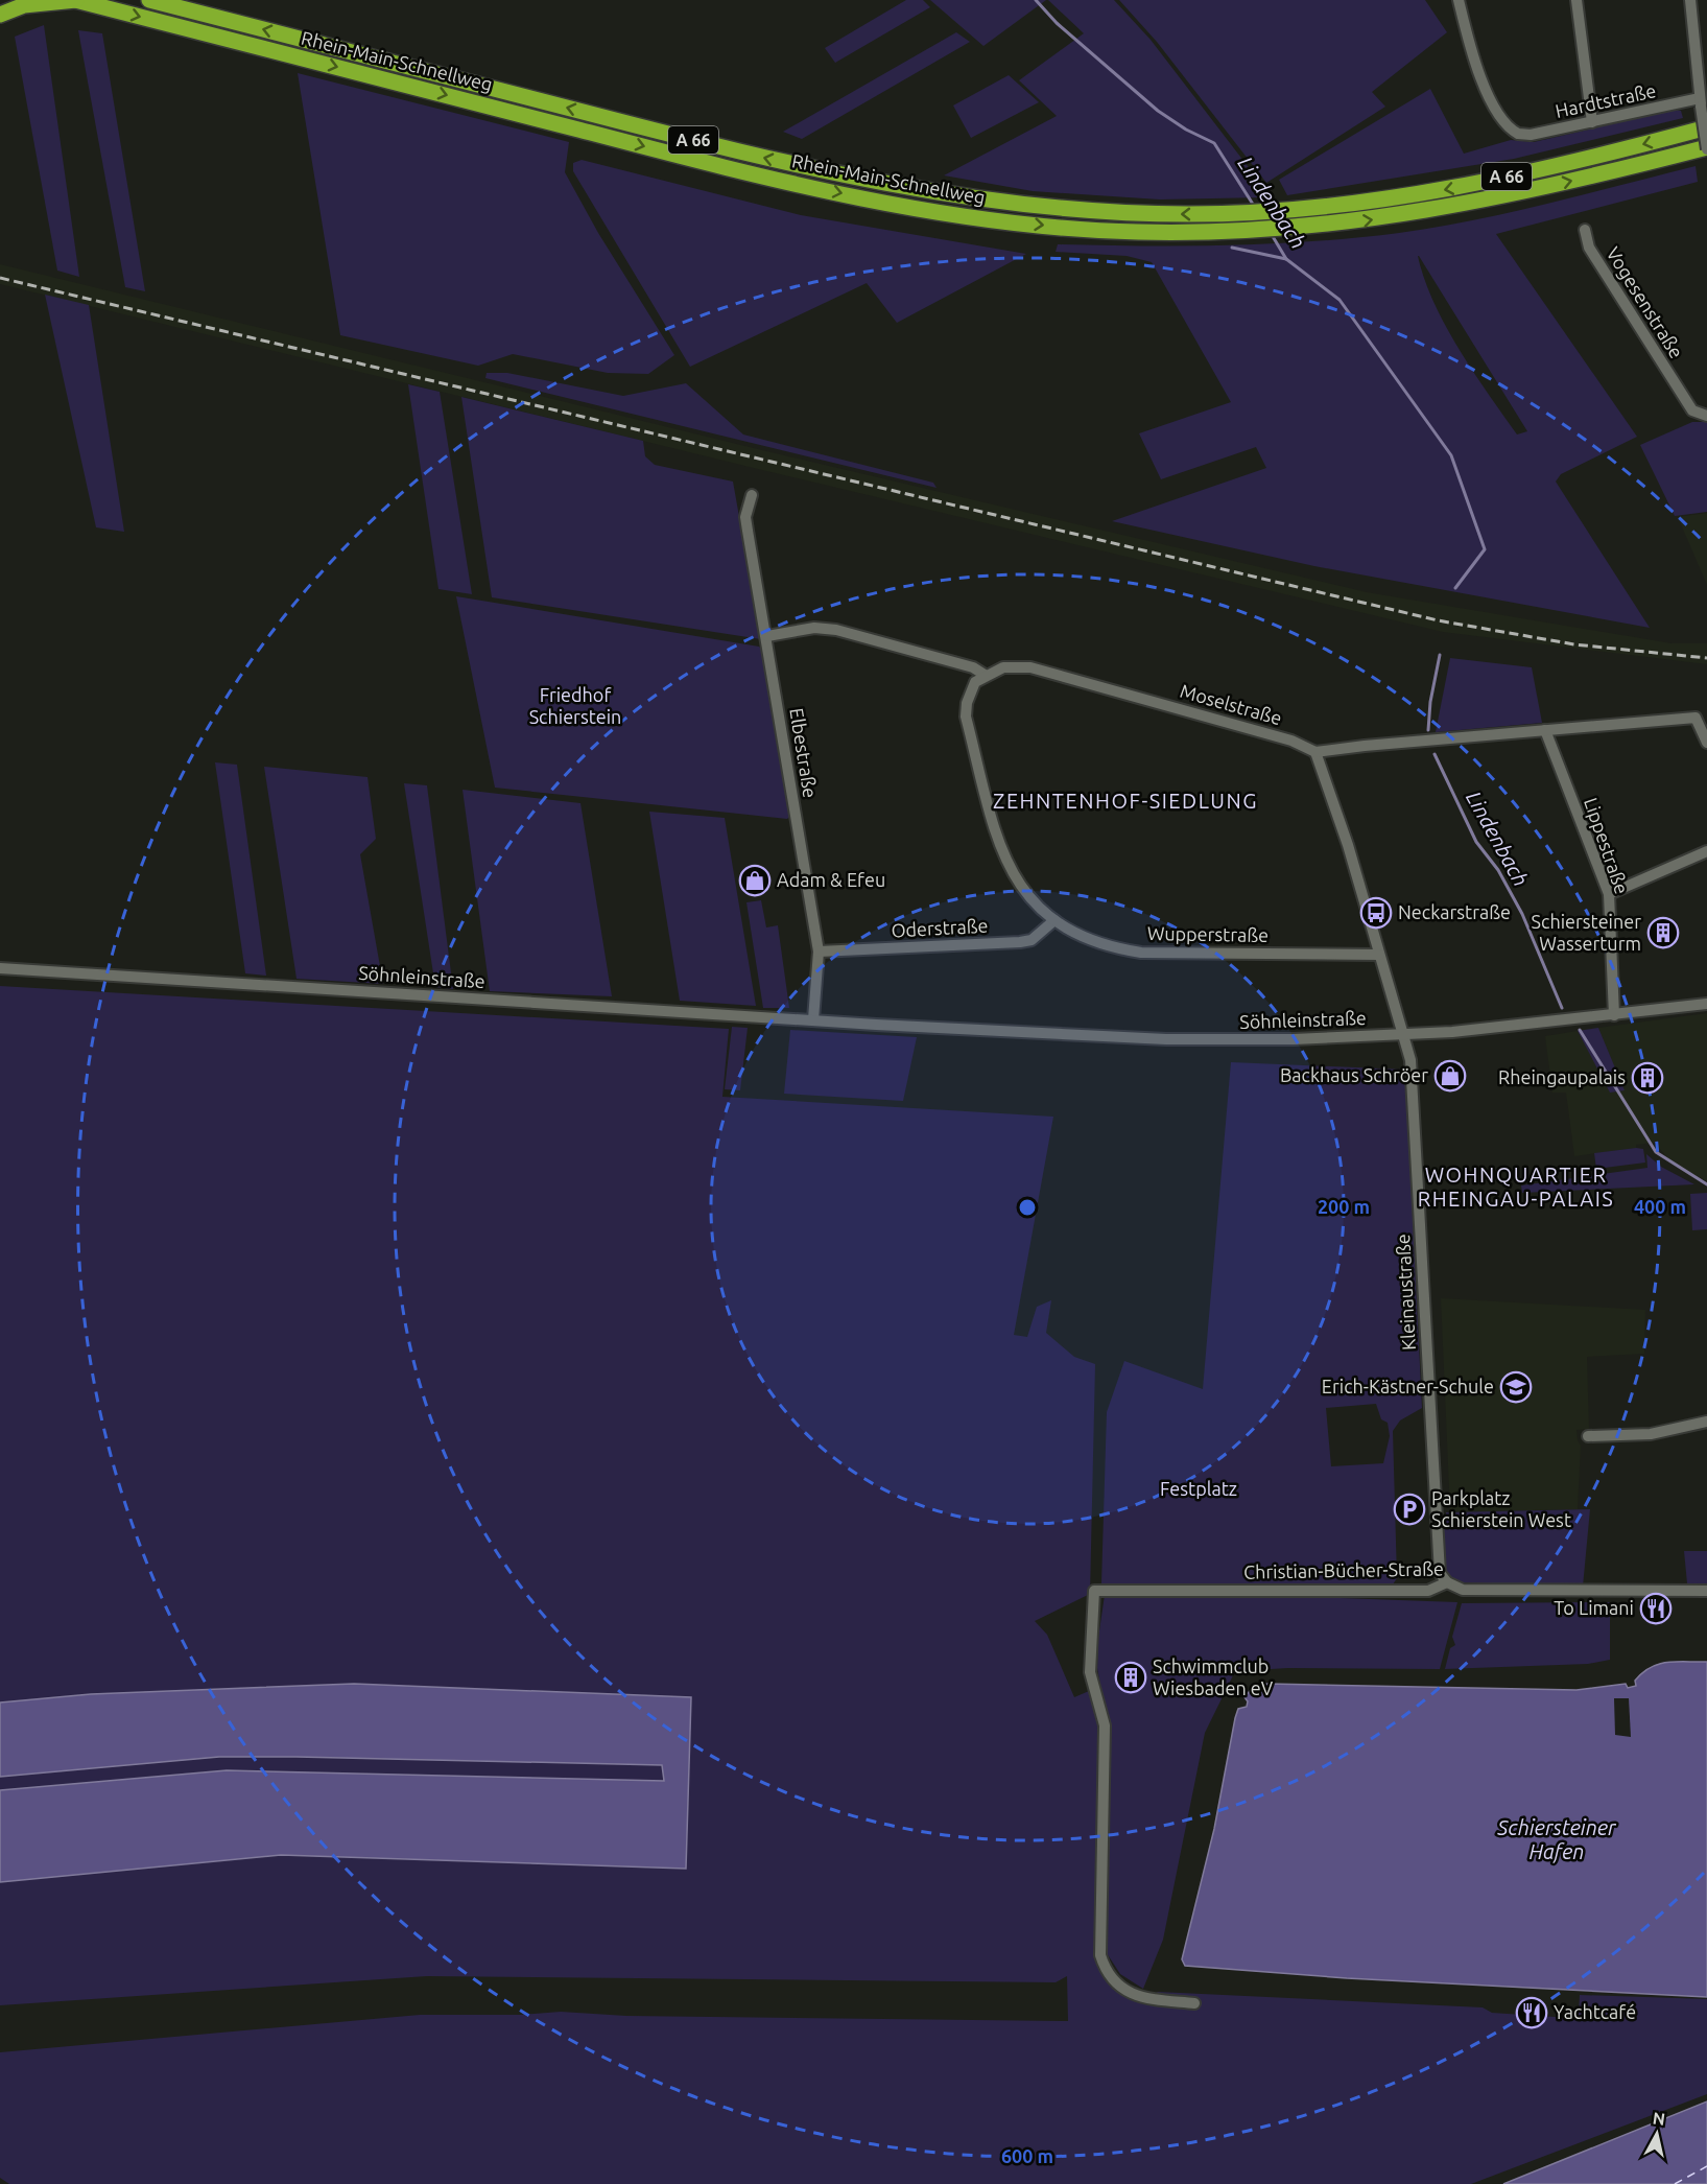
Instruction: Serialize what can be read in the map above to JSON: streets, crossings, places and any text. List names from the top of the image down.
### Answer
{
  "streets": {
    "highway": ["Rhein-Main-Schnellweg", "A 66"],
    "street": [
      "Hardtstraße",
      "Vogesenstraße",
      "Moselstraße",
      "Elbestraße",
      "Lippestraße",
      "Oderstraße",
      "Wupperstraße",
      "Söhnleinstraße",
      "Kleinaustraße",
      "Christian-Bücher-Straße"
    ]
  },
  "crossings": [
    ["Moselstraße", "Lippestraße"],
    ["Moselstraße", "Wupperstraße"],
    ["Elbestraße", "Oderstraße"],
    ["Elbestraße", "Söhnleinstraße"],
    ["Lippestraße", "Söhnleinstraße"],
    ["Oderstraße", "Wupperstraße"],
    ["Söhnleinstraße", "Kleinaustraße"],
    ["Kleinaustraße", "Christian-Bücher-Straße"]
  ],
  "districts": ["ZEHNTENHOF-SIEDLUNG", "WOHNQUARTIER RHEINGAU-PALAIS"],
  "water": ["Lindenbach", "Schiersteiner Hafen"],
  "parks": ["Friedhof Schierstein", "Festplatz"],
  "places": {
    "shop": ["Adam & Efeu", "Backhaus Schröer"],
    "bus stop": ["Neckarstraße"],
    "building": ["Schiersteiner Wasserturm", "Rheingaupalais", "Schwimmclub Wiesbaden eV"],
    "school or university": ["Erich-Kästner-Schule"],
    "parking": ["Parkplatz Schierstein West"],
    "restaurant": ["To Limani", "Yachtcafé"]
  },
  "north": "top",
  "rings": ["200 m", "400 m", "600 m"]
}
